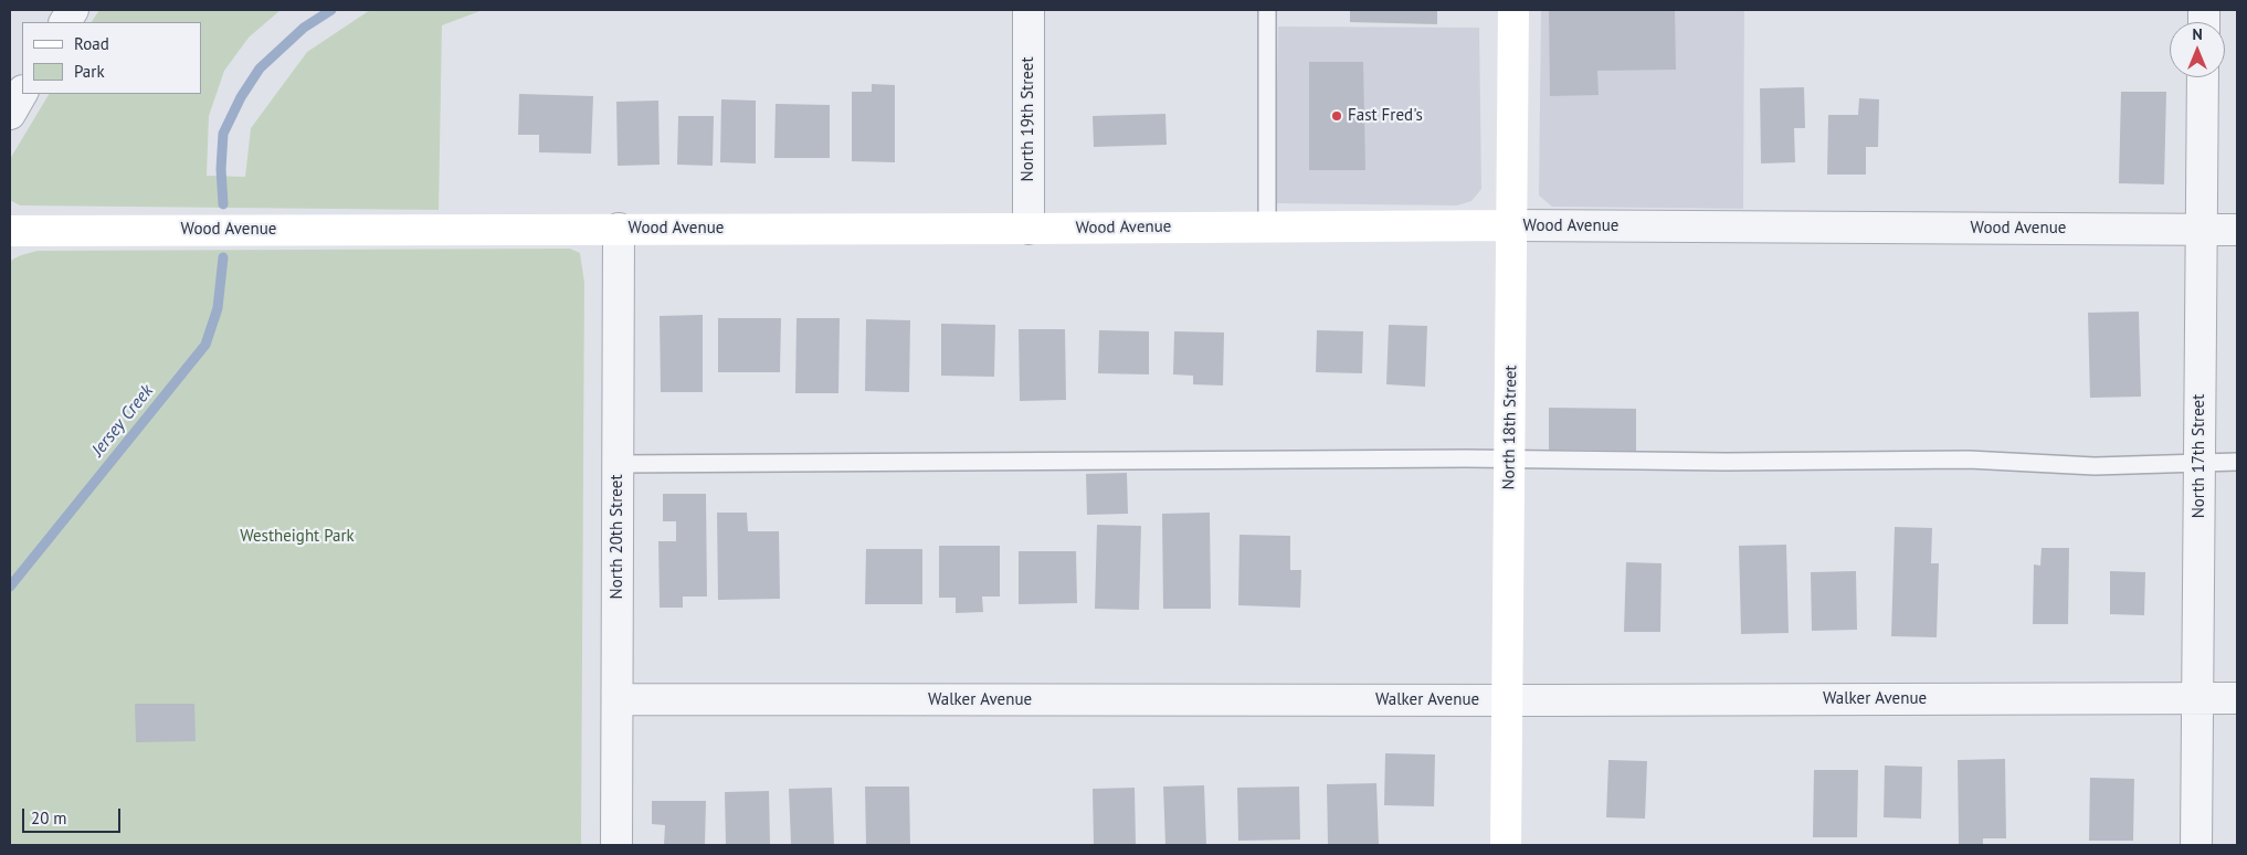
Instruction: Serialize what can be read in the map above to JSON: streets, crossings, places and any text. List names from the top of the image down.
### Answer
{
  "streets": {
    "street": [
      "North 19th Street",
      "Wood Avenue",
      "North 18th Street",
      "North 17th Street",
      "North 20th Street",
      "Walker Avenue"
    ]
  },
  "crossings": [
    ["North 19th Street", "Wood Avenue"],
    ["Wood Avenue", "North 18th Street"],
    ["Wood Avenue", "North 17th Street"],
    ["Wood Avenue", "North 20th Street"],
    ["North 18th Street", "Walker Avenue"],
    ["North 17th Street", "Walker Avenue"],
    ["North 20th Street", "Walker Avenue"]
  ],
  "water": ["Jersey Creek"],
  "parks": ["Westheight Park"],
  "places": ["Fast Fred's"],
  "legend": ["Road", "Park"],
  "scale_bar": "20 m",
  "north": "top"
}
